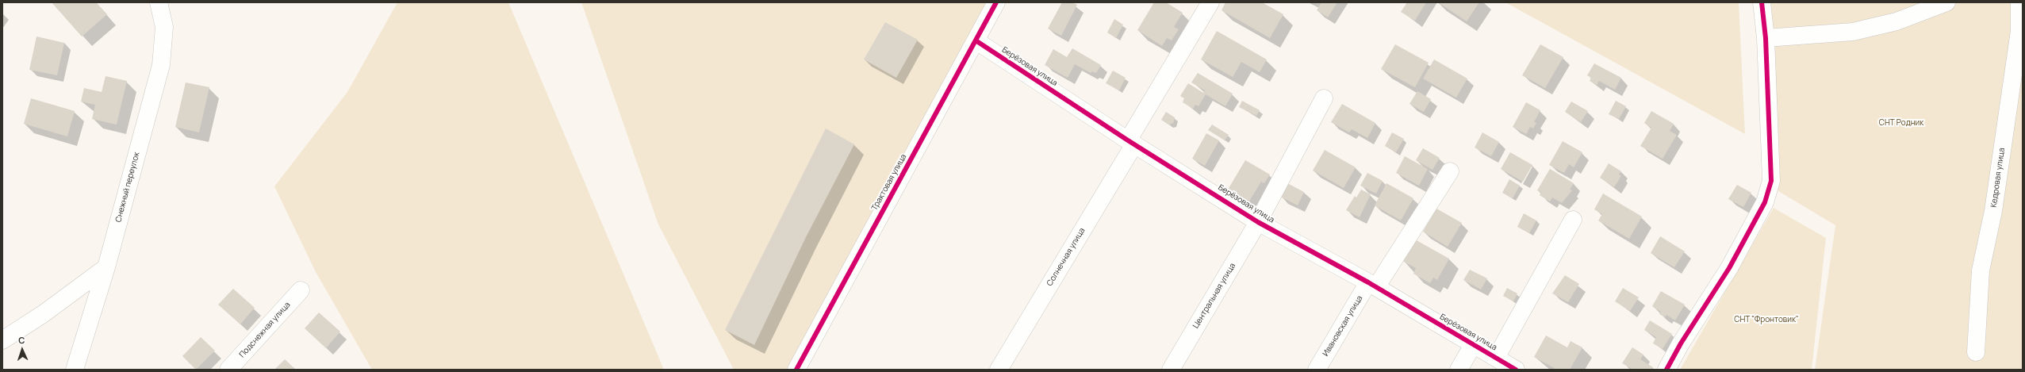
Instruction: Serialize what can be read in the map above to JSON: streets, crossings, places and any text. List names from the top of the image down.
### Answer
{
  "streets": {
    "street": [
      "Берёзовая улица",
      "Кедровая улица",
      "Трактовая улица",
      "Снежный переулок",
      "Солнечная улица",
      "Центральная улица",
      "Ивановская улица",
      "Подснежная улица"
    ]
  },
  "crossings": [
    ["Берёзовая улица", "Трактовая улица"],
    ["Берёзовая улица", "Солнечная улица"],
    ["Берёзовая улица", "Центральная улица"],
    ["Берёзовая улица", "Ивановская улица"]
  ],
  "parks": ["СНТ Родник", "СНТ \"Фронтовик\""],
  "north": "top"
}
